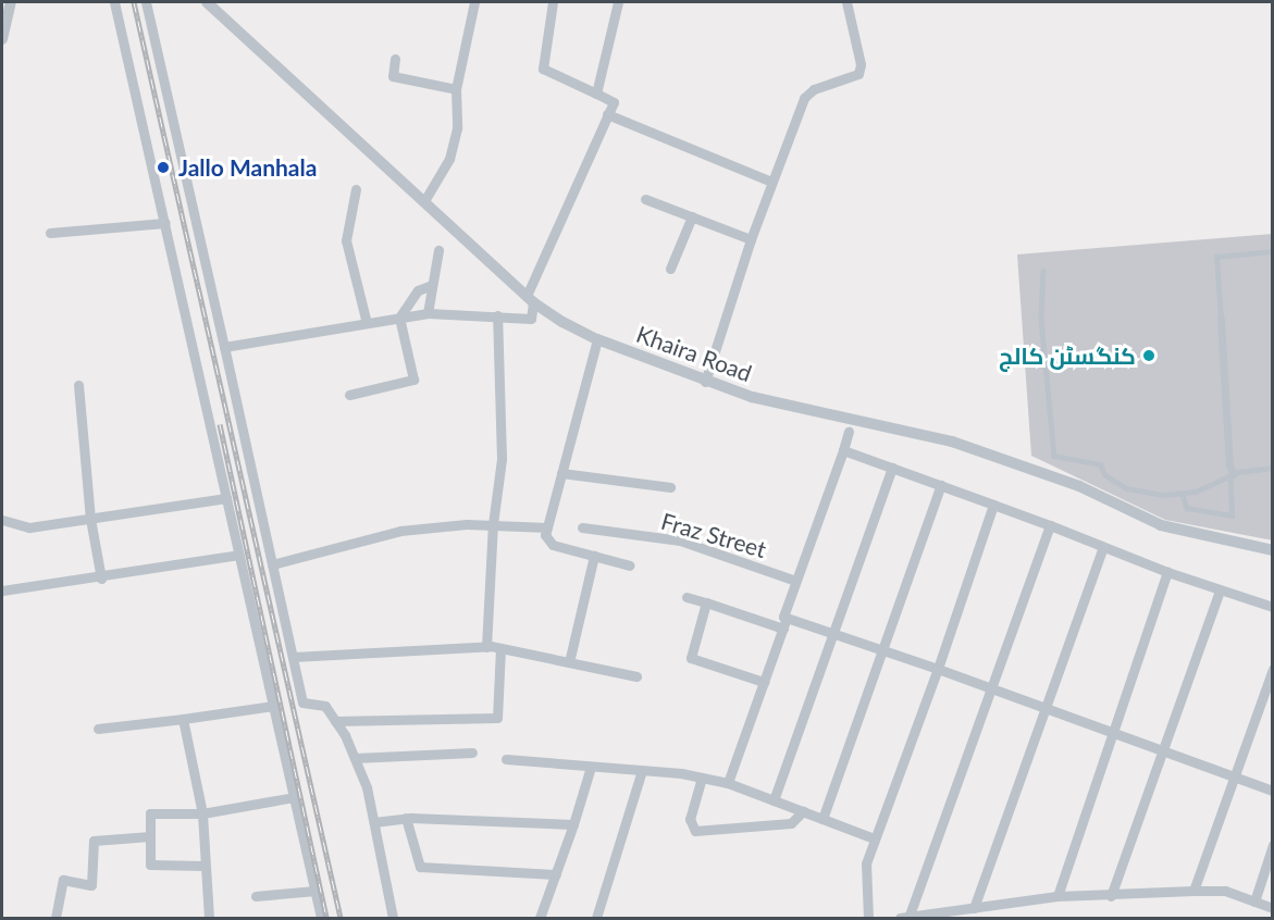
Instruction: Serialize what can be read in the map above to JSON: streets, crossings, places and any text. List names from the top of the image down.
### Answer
{
  "streets": {
    "street": ["Khaira Road", "Fraz Street"]
  },
  "places": ["Jallo Manhala", "کنگسٹن کالج"]
}
